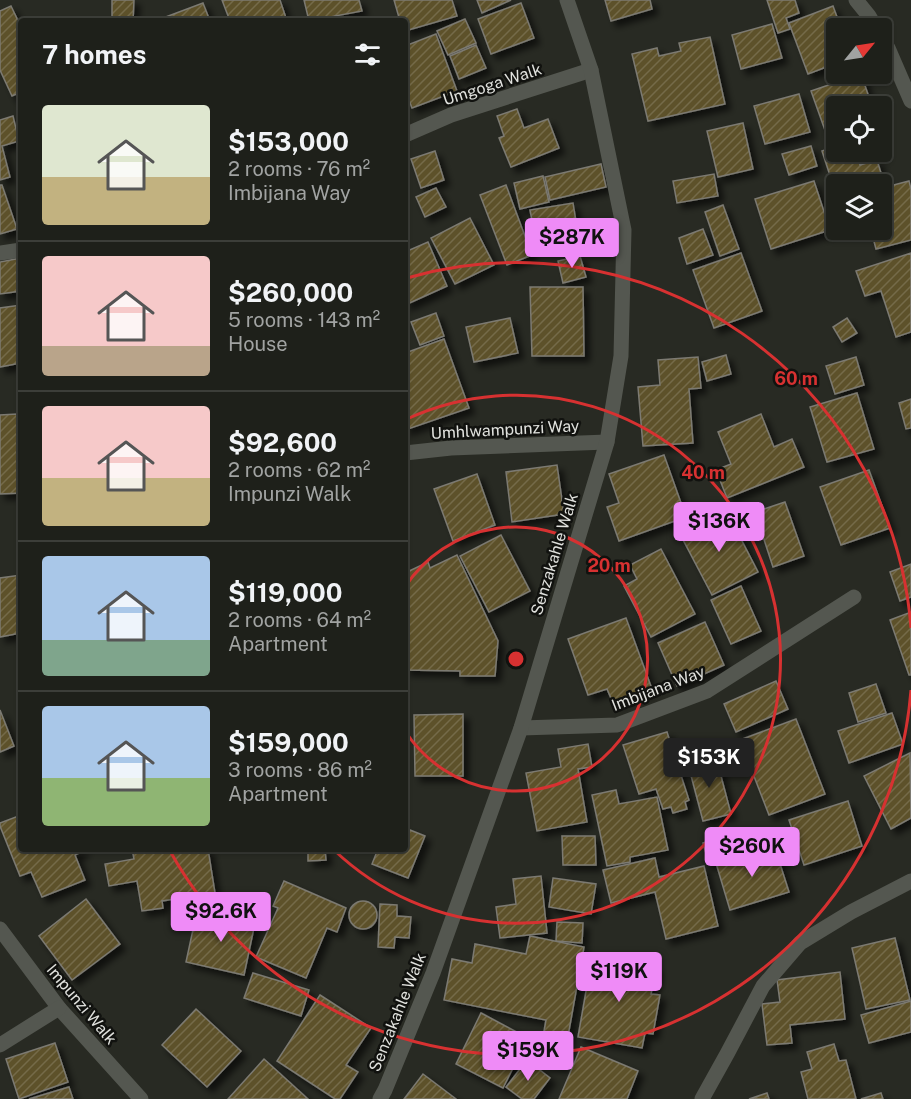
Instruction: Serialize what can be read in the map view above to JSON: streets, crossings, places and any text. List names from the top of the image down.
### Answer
{
  "streets": {
    "street": [
      "Umgoga Walk",
      "Umhlwampunzi Way",
      "Senzakahle Walk",
      "Imbijana Way",
      "Impunzi Walk"
    ]
  },
  "crossings": [
    ["Umgoga Walk", "Senzakahle Walk"],
    ["Umhlwampunzi Way", "Senzakahle Walk"],
    ["Senzakahle Walk", "Imbijana Way"]
  ],
  "north": "top right",
  "page": {
    "heading": "7 homes",
    "list": [
      {
        "name": "$153,000",
        "note": "2 rooms · 76 m² · Imbijana Way"
      },
      {
        "name": "$260,000",
        "note": "5 rooms · 143 m² · House"
      },
      {
        "name": "$92,600",
        "note": "2 rooms · 62 m² · Impunzi Walk"
      },
      {
        "name": "$119,000",
        "note": "2 rooms · 64 m² · Apartment"
      },
      {
        "name": "$159,000",
        "note": "3 rooms · 86 m² · Apartment"
      }
    ],
    "price": [
      "$287K",
      "$136K",
      "$153K",
      "$260K",
      "$92.6K",
      "$119K",
      "$159K"
    ]
  },
  "rings": ["60 m", "40 m", "20 m"]
}
